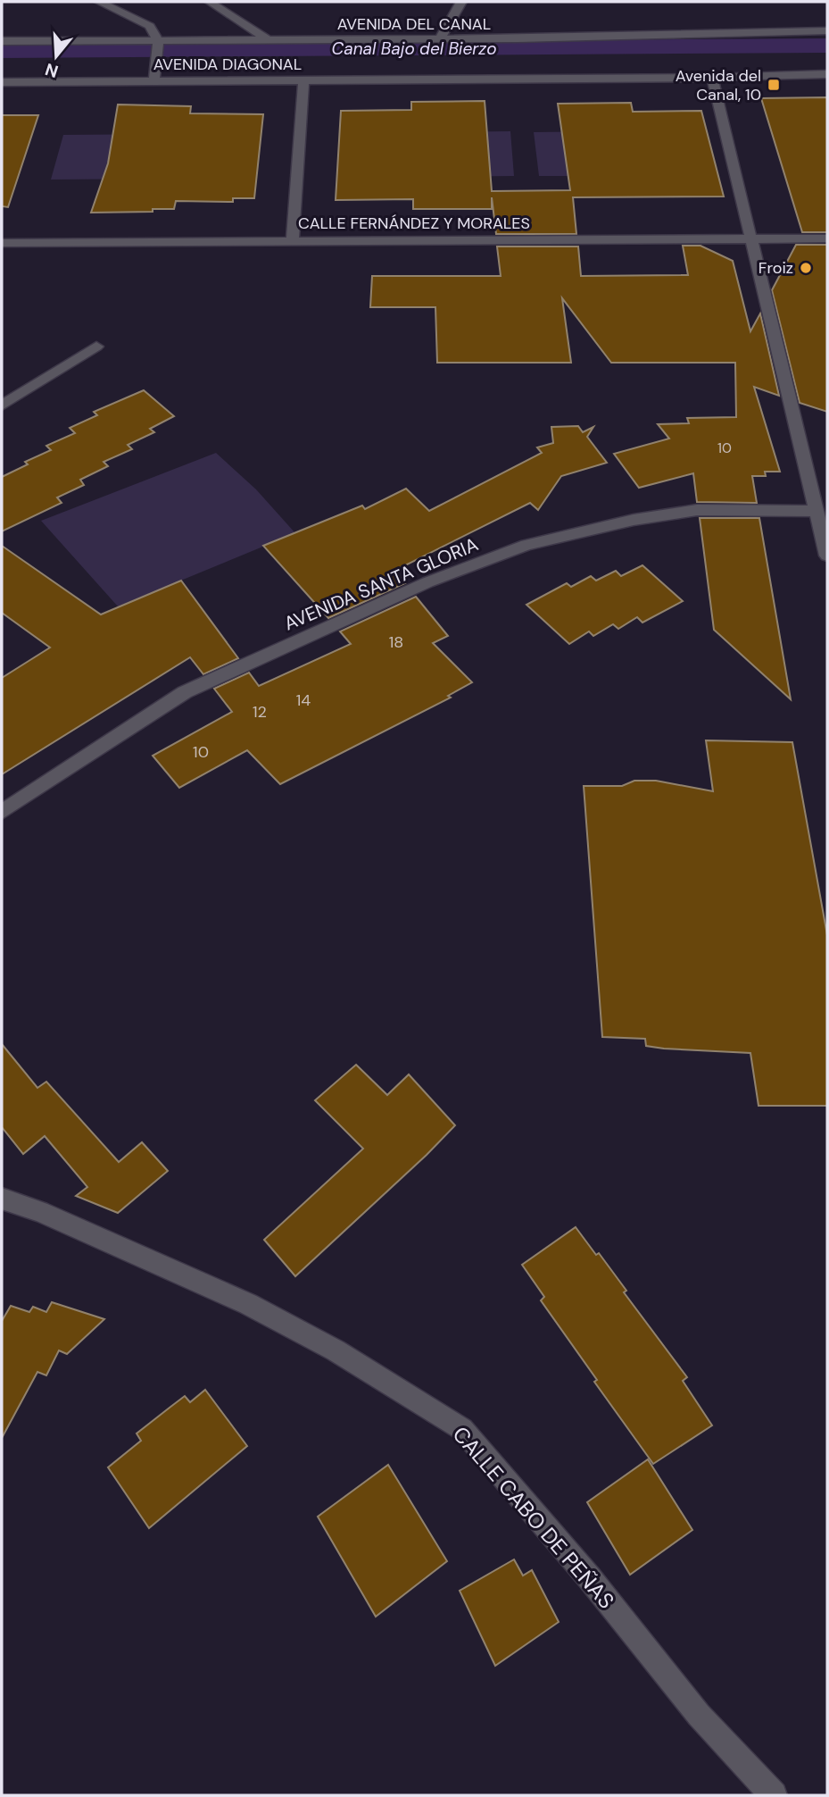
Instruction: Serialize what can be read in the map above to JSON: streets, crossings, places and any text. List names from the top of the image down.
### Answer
{
  "streets": {
    "street": [
      "AVENIDA DEL CANAL",
      "AVENIDA DIAGONAL",
      "CALLE FERNÁNDEZ Y MORALES",
      "AVENIDA SANTA GLORIA",
      "CALLE CABO DE PEÑAS"
    ]
  },
  "water": ["Canal Bajo del Bierzo"],
  "places": {
    "transit": ["Avenida del Canal, 10"],
    "other": ["Froiz"]
  },
  "house_numbers": [
    "10",
    "18",
    "14",
    "12",
    "10"
  ],
  "north": "bottom"
}
